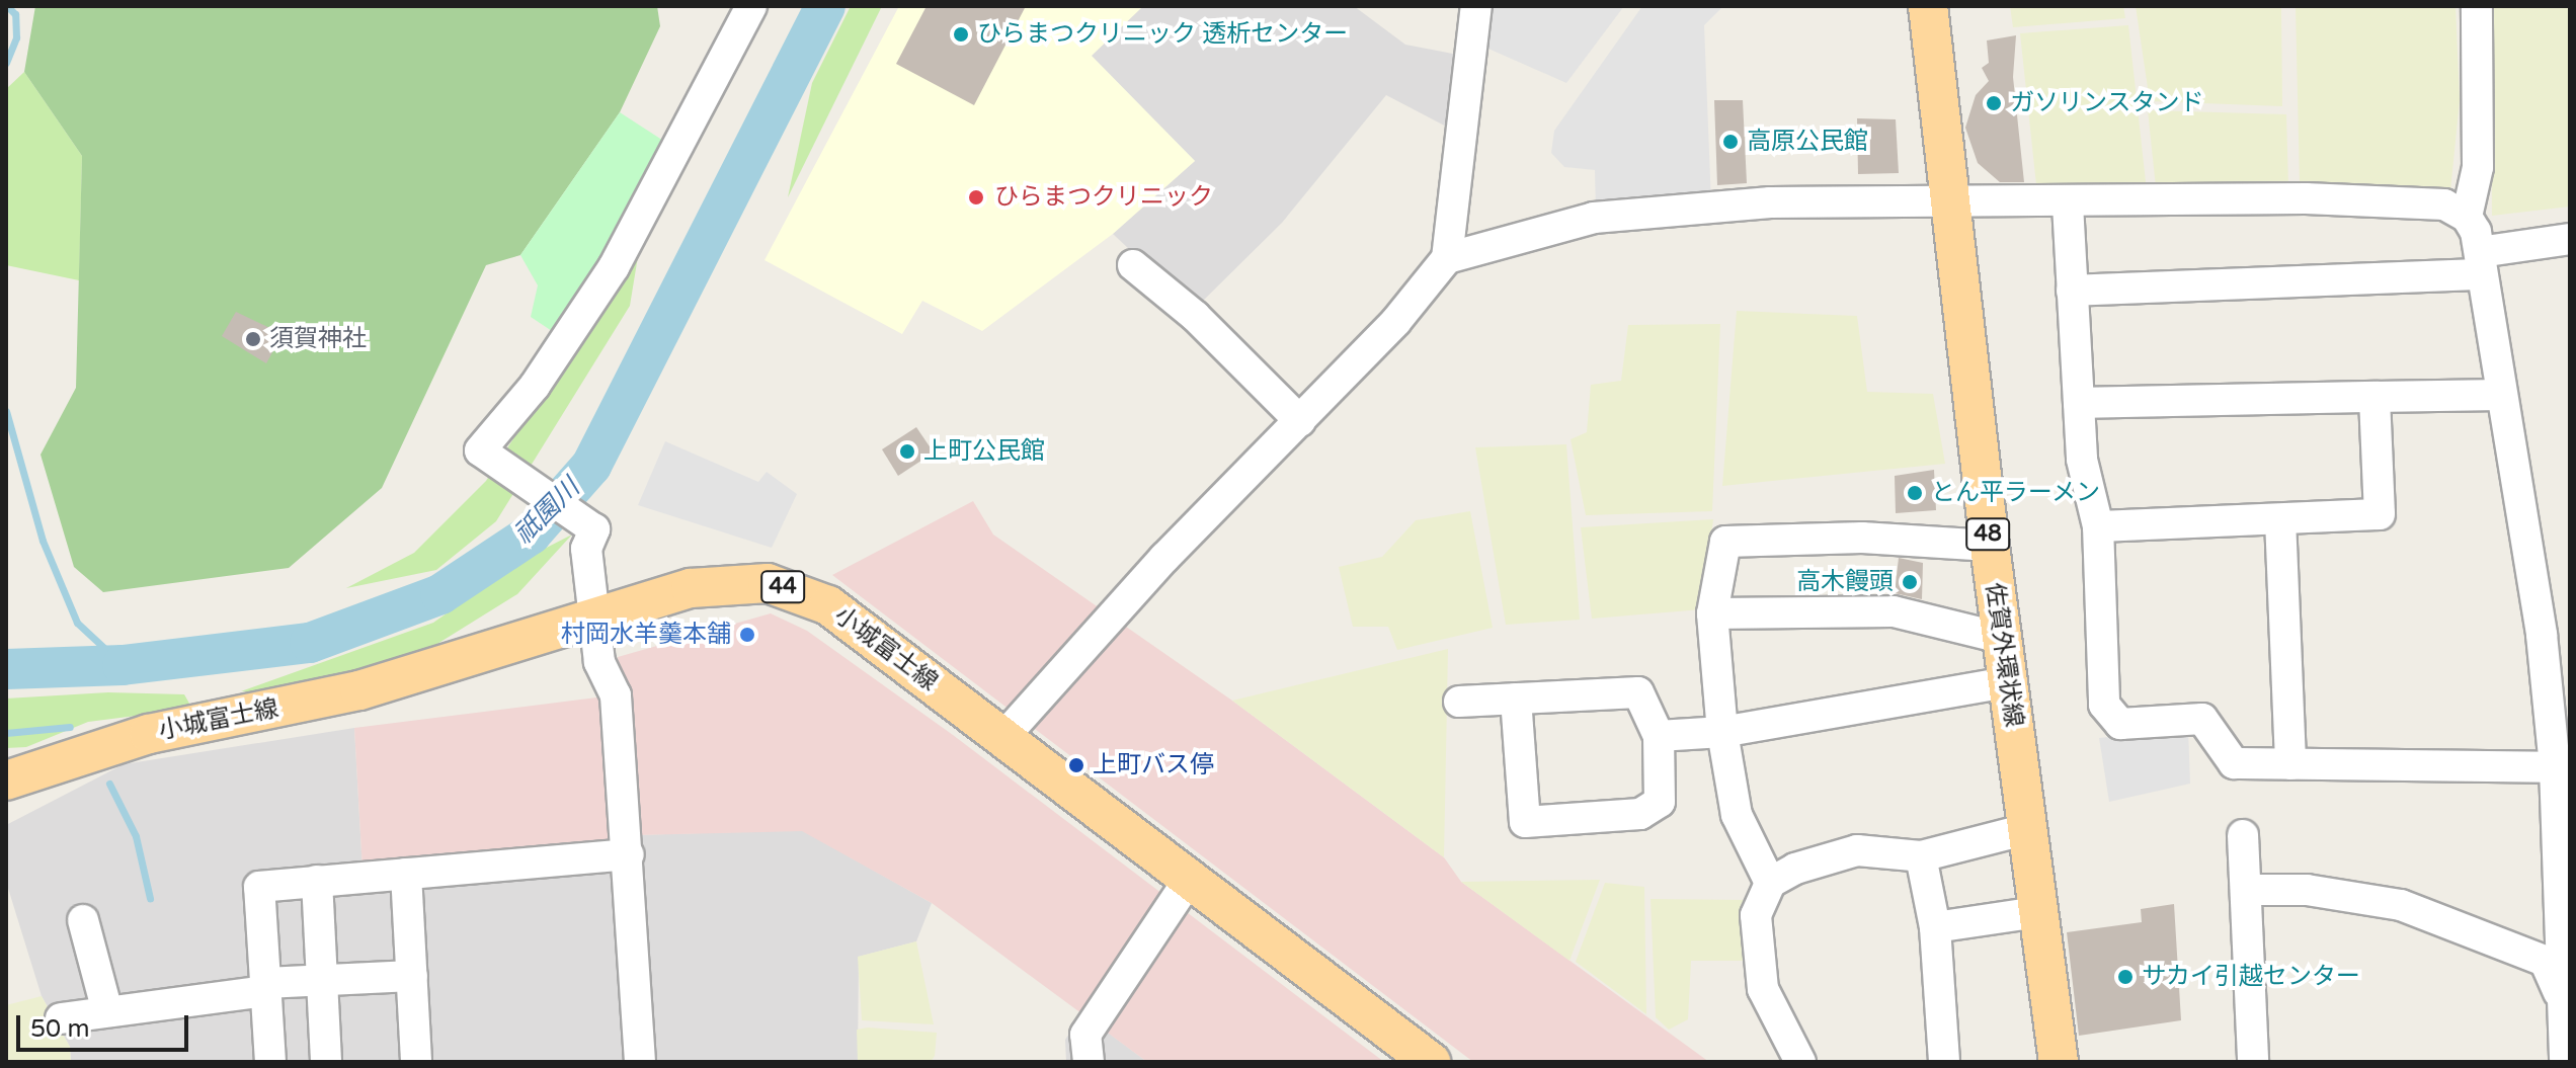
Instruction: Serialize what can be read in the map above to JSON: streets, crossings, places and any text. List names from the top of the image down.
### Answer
{
  "streets": {
    "main road": [
      "48",
      "44",
      "小城富士線",
      "佐賀外環状線"
    ]
  },
  "water": ["祇園川"],
  "places": [
    "ひらまつクリニック 透析センター",
    "ガソリンスタンド",
    "高原公民館",
    "ひらまつクリニック",
    "須賀神社",
    "上町公民館",
    "とん平ラーメン",
    "高木饅頭",
    "村岡水羊羹本舗",
    "上町バス停",
    "サカイ引越センター"
  ],
  "scale_bar": "50 m"
}
